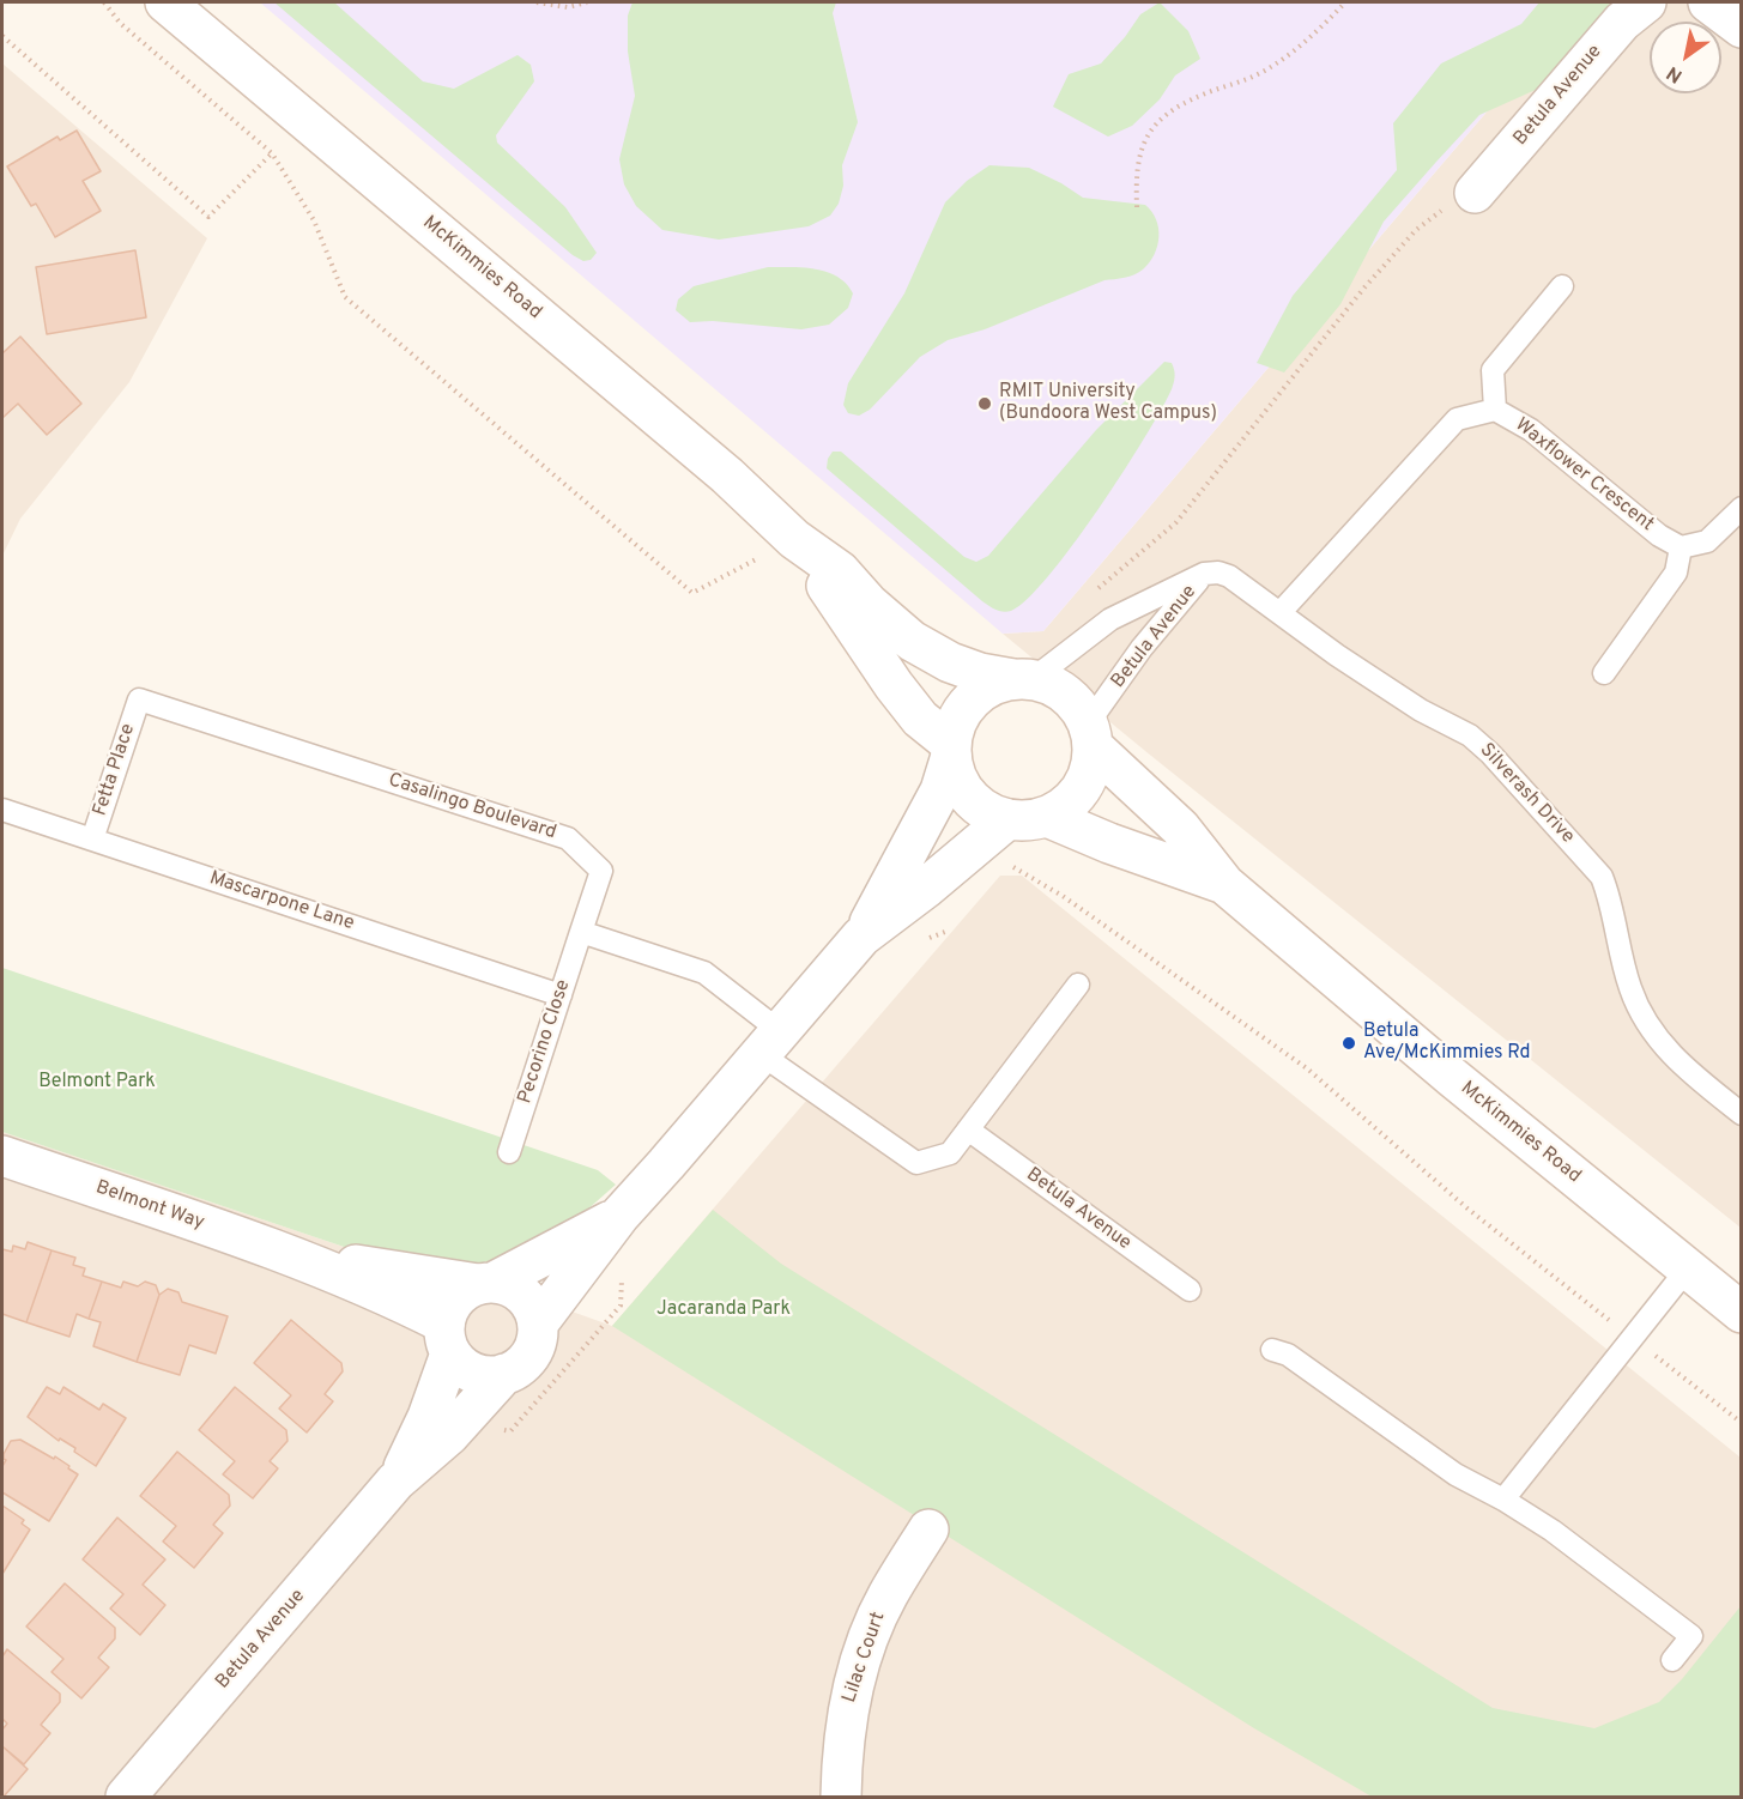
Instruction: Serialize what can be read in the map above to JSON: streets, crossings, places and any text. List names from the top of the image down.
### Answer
{
  "streets": {
    "street": [
      "Betula Avenue",
      "McKimmies Road",
      "Belmont Way",
      "Lilac Court"
    ],
    "lane": [
      "Waxflower Crescent",
      "Fetta Place",
      "Silverash Drive",
      "Casalingo Boulevard",
      "Mascarpone Lane",
      "Pecorino Close"
    ]
  },
  "crossings": [
    ["Betula Avenue", "McKimmies Road"],
    ["Betula Avenue", "Silverash Drive"],
    ["Betula Avenue", "Belmont Way"],
    ["Waxflower Crescent", "Silverash Drive"],
    ["Fetta Place", "Casalingo Boulevard"],
    ["Fetta Place", "Mascarpone Lane"],
    ["Casalingo Boulevard", "Pecorino Close"],
    ["Mascarpone Lane", "Pecorino Close"]
  ],
  "parks": ["Belmont Park", "Jacaranda Park"],
  "places": ["RMIT University (Bundoora West Campus)", "Betula Ave/McKimmies Rd"],
  "north": "bottom left"
}
